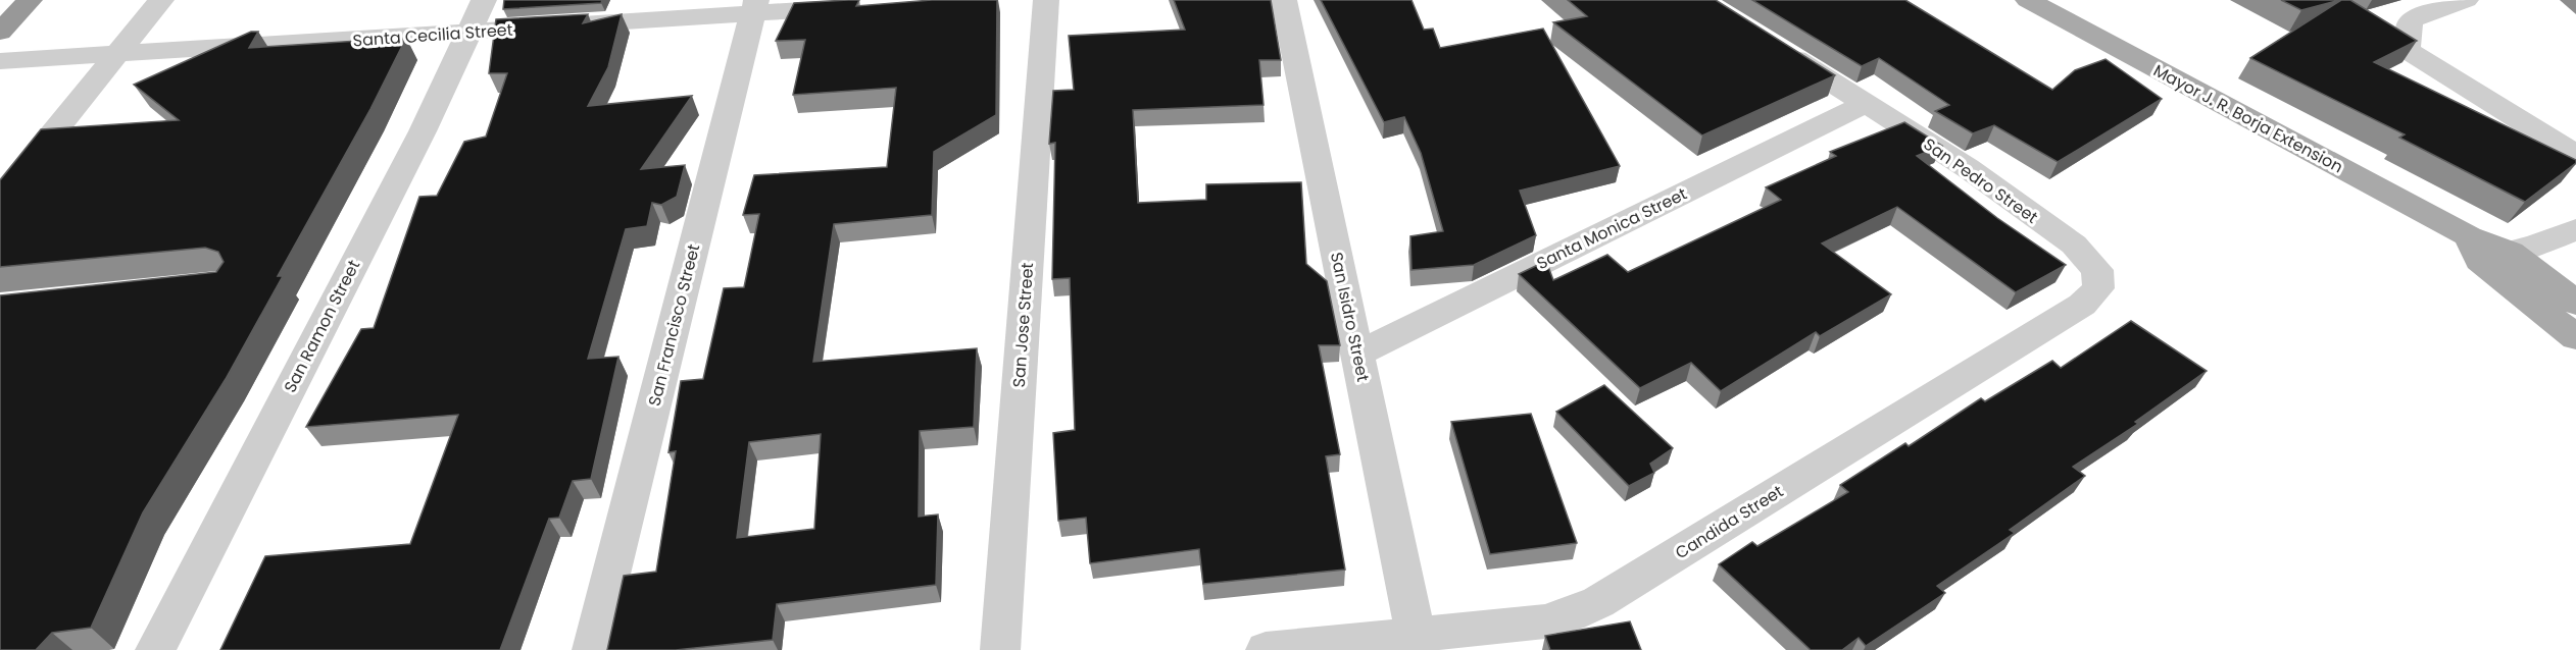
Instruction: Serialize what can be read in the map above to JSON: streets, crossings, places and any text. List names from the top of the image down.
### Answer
{
  "streets": {
    "main road": ["Mayor J. R. Borja Extension"],
    "street": [
      "Santa Cecilia Street",
      "San Pedro Street",
      "Santa Monica Street",
      "San Isidro Street",
      "San Francisco Street",
      "San Jose Street",
      "San Ramon Street",
      "Candida Street"
    ]
  },
  "crossings": [
    ["Santa Cecilia Street", "San Francisco Street"],
    ["Santa Cecilia Street", "San Ramon Street"],
    ["San Pedro Street", "Santa Monica Street"],
    ["San Pedro Street", "Candida Street"],
    ["Santa Monica Street", "San Isidro Street"],
    ["San Isidro Street", "Candida Street"]
  ]
}
